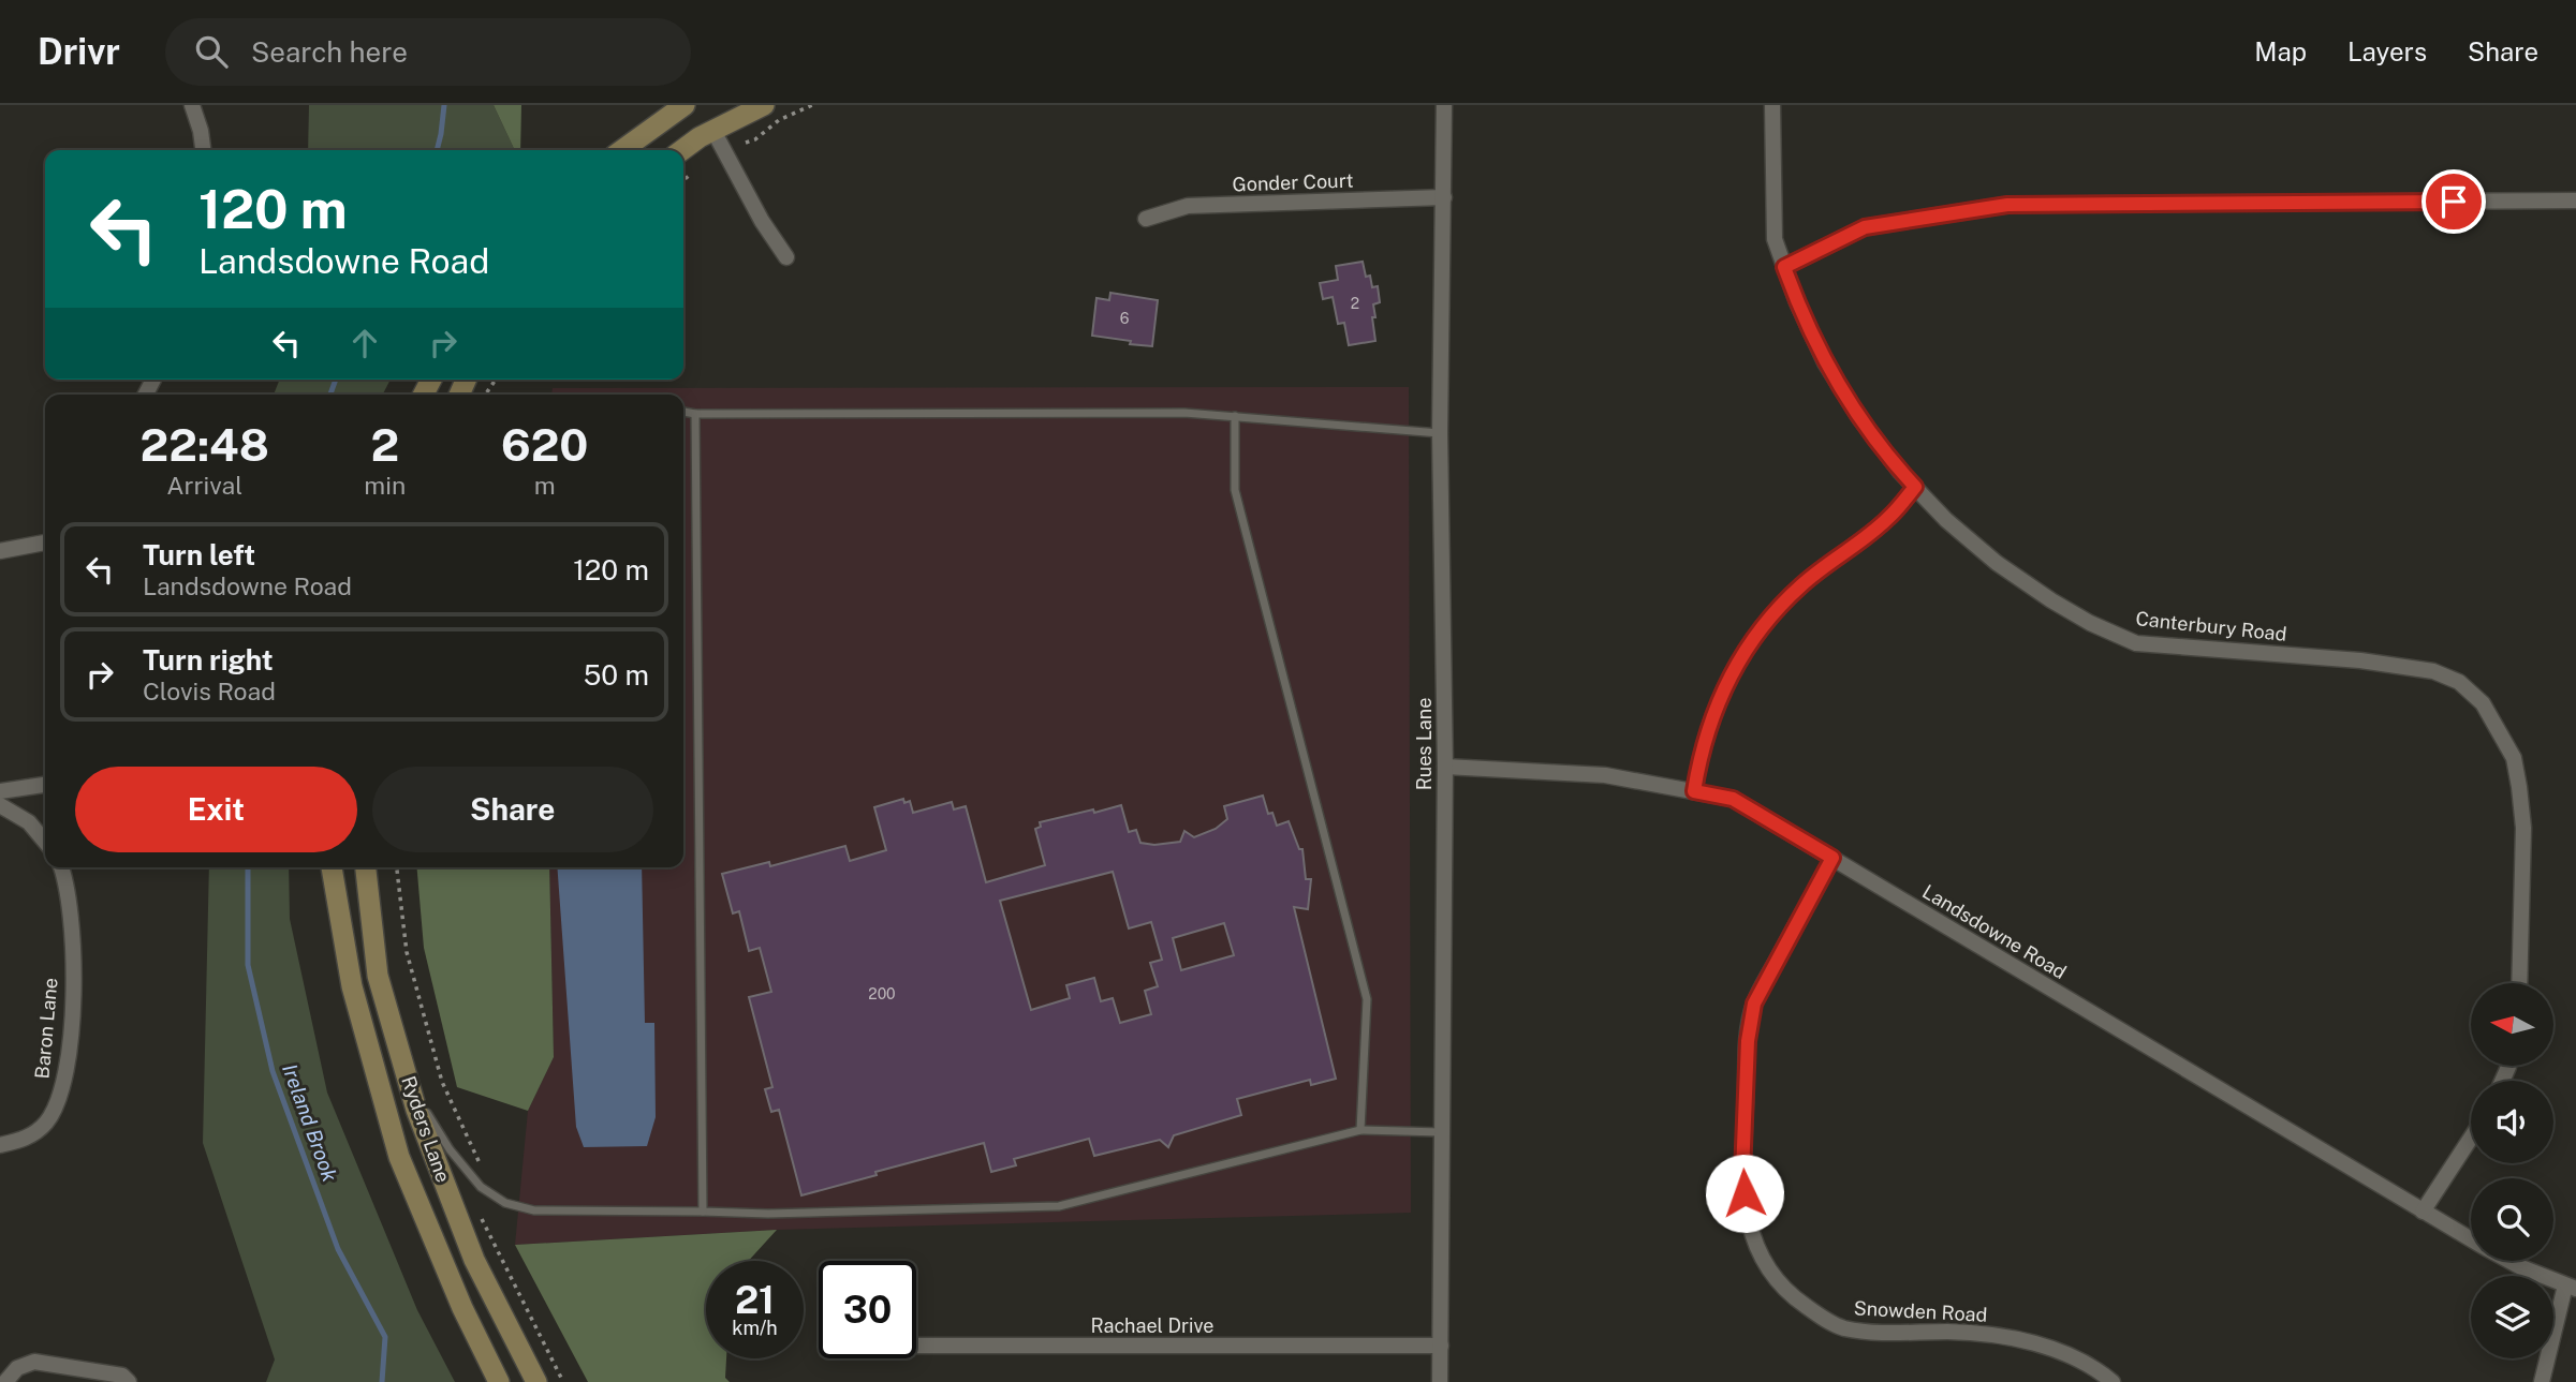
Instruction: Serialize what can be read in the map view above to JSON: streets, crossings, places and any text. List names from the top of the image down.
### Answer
{
  "streets": {
    "main road": ["Ryders Lane"],
    "street": [
      "Gonder Court",
      "Canterbury Road",
      "Rues Lane",
      "Landsdowne Road",
      "Baron Lane",
      "Snowden Road",
      "Rachael Drive"
    ]
  },
  "crossings": [
    ["Gonder Court", "Rues Lane"],
    ["Rues Lane", "Landsdowne Road"],
    ["Rues Lane", "Rachael Drive"],
    ["Landsdowne Road", "Snowden Road"]
  ],
  "water": ["Ireland Brook"],
  "house_numbers": ["2", "6", "200"],
  "north": "left",
  "page": {
    "header": "Drivr",
    "search": "Search here",
    "nav": ["Map", "Layers", "Share"],
    "turn": ["120 m", "Landsdowne Road"],
    "eta": [
      "22:48",
      "Arrival",
      "2",
      "min",
      "620",
      "m"
    ],
    "list": [
      {
        "name": "Turn left",
        "note": "Landsdowne Road",
        "value": "120 m"
      },
      {
        "name": "Turn right",
        "note": "Clovis Road",
        "value": "50 m"
      }
    ],
    "buttons": ["Exit", "Share"],
    "speed": "21 km/h",
    "limit": "30"
  }
}
